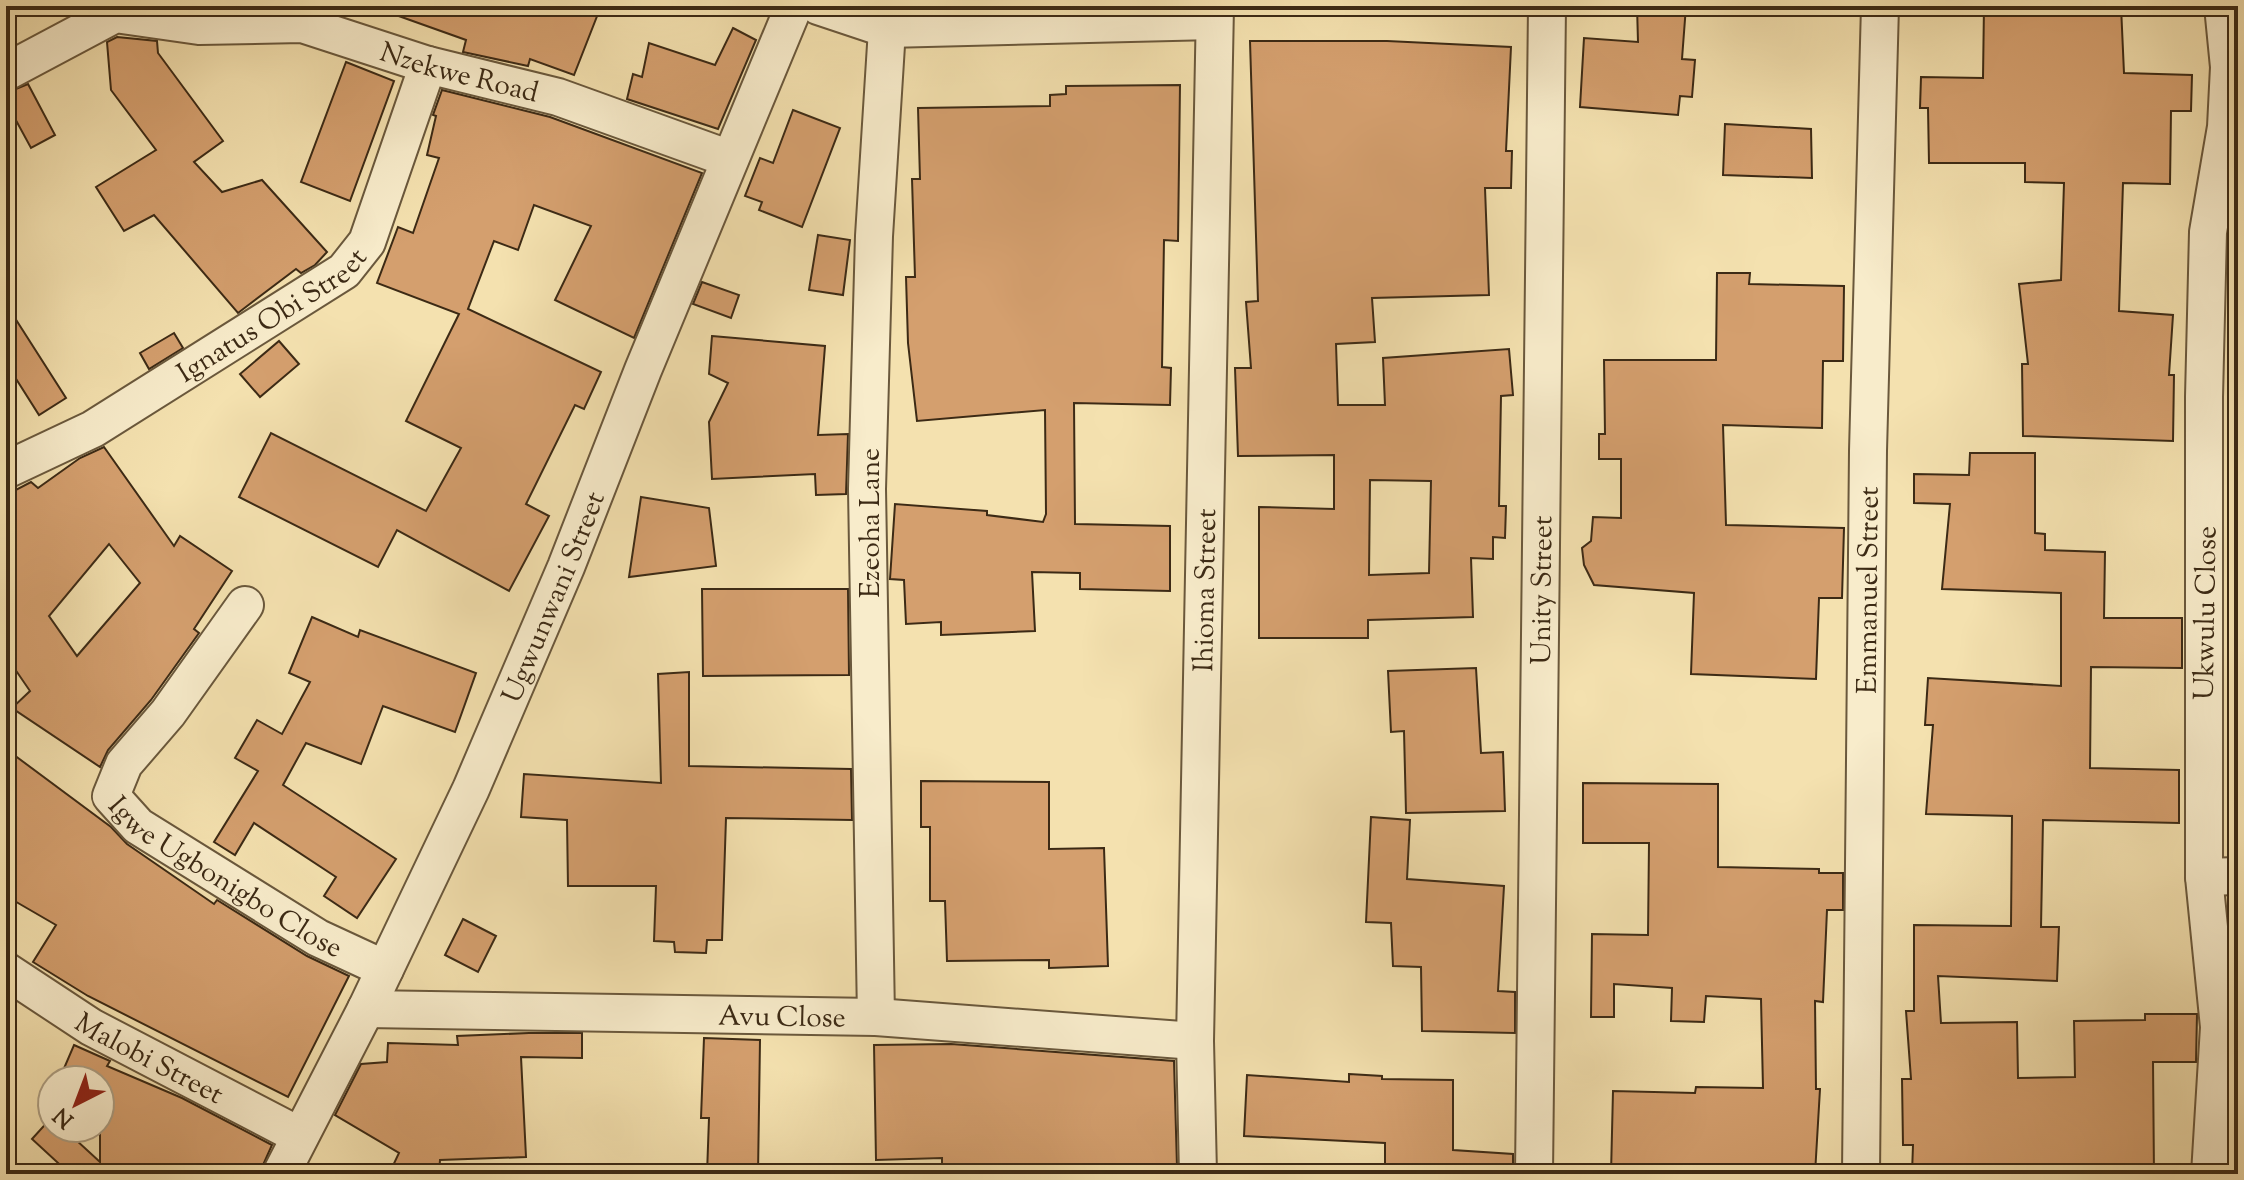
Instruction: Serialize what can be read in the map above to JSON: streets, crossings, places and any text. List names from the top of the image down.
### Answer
{
  "streets": {
    "street": [
      "Nzekwe Road",
      "Ignatus Obi Street",
      "Ezeoha Lane",
      "Ihioma Street",
      "Unity Street",
      "Emmanuel Street",
      "Ugwunwani Street",
      "Ukwulu Close",
      "Igwe Ugbonigbo Close",
      "Avu Close",
      "Malobi Street"
    ]
  },
  "crossings": [
    ["Nzekwe Road", "Ignatus Obi Street"],
    ["Nzekwe Road", "Ugwunwani Street"],
    ["Ezeoha Lane", "Avu Close"],
    ["Ihioma Street", "Avu Close"],
    ["Ugwunwani Street", "Igwe Ugbonigbo Close"],
    ["Ugwunwani Street", "Avu Close"],
    ["Ugwunwani Street", "Malobi Street"]
  ],
  "north": "bottom left"
}
